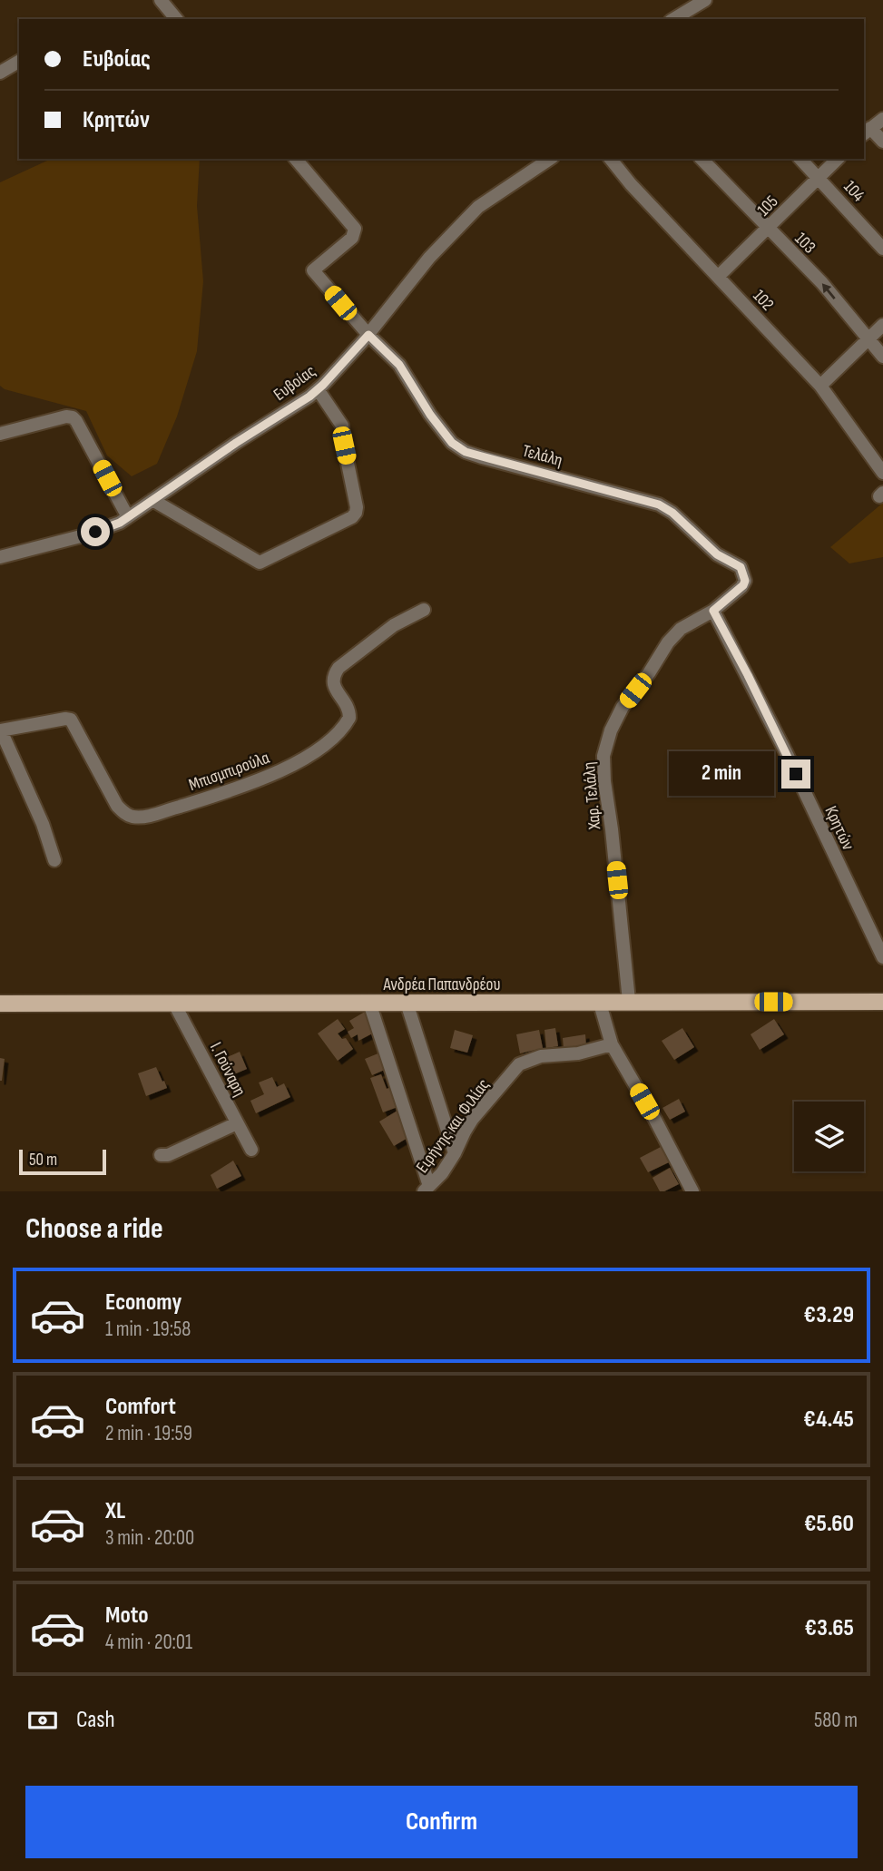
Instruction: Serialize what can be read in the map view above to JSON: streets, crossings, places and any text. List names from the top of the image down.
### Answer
{
  "streets": {
    "main road": ["Ανδρέα Παπανδρέου"],
    "street": [
      "104",
      "105",
      "103",
      "102",
      "Ευβοίας",
      "Τελάλη",
      "Μπισμπιρούλα",
      "Χαρ. Τελάλη",
      "Κρητών",
      "Ι. Γούναρη",
      "Ειρήνης και Φιλίας"
    ]
  },
  "crossings": [
    ["104", "105"],
    ["105", "103"],
    ["105", "102"],
    ["Ευβοίας", "Τελάλη"],
    ["Τελάλη", "Χαρ. Τελάλη"],
    ["Χαρ. Τελάλη", "Κρητών"],
    ["Χαρ. Τελάλη", "Ανδρέα Παπανδρέου"],
    ["Ανδρέα Παπανδρέου", "Ι. Γούναρη"]
  ],
  "one_way": ["103"],
  "scale_bar": "50 m",
  "page": {
    "banner": ["Ευβοίας", "Κρητών"],
    "bubble": "2 min",
    "scale": "50 m",
    "heading": "Choose a ride",
    "list": [
      {
        "name": "Economy",
        "note": "1 min · 19:58",
        "value": "€3.29"
      },
      {
        "name": "Comfort",
        "note": "2 min · 19:59",
        "value": "€4.45"
      },
      {
        "name": "XL",
        "note": "3 min · 20:00",
        "value": "€5.60"
      },
      {
        "name": "Moto",
        "note": "4 min · 20:01",
        "value": "€3.65"
      }
    ],
    "pay": ["Cash", "580 m"],
    "buttons": "Confirm"
  }
}
